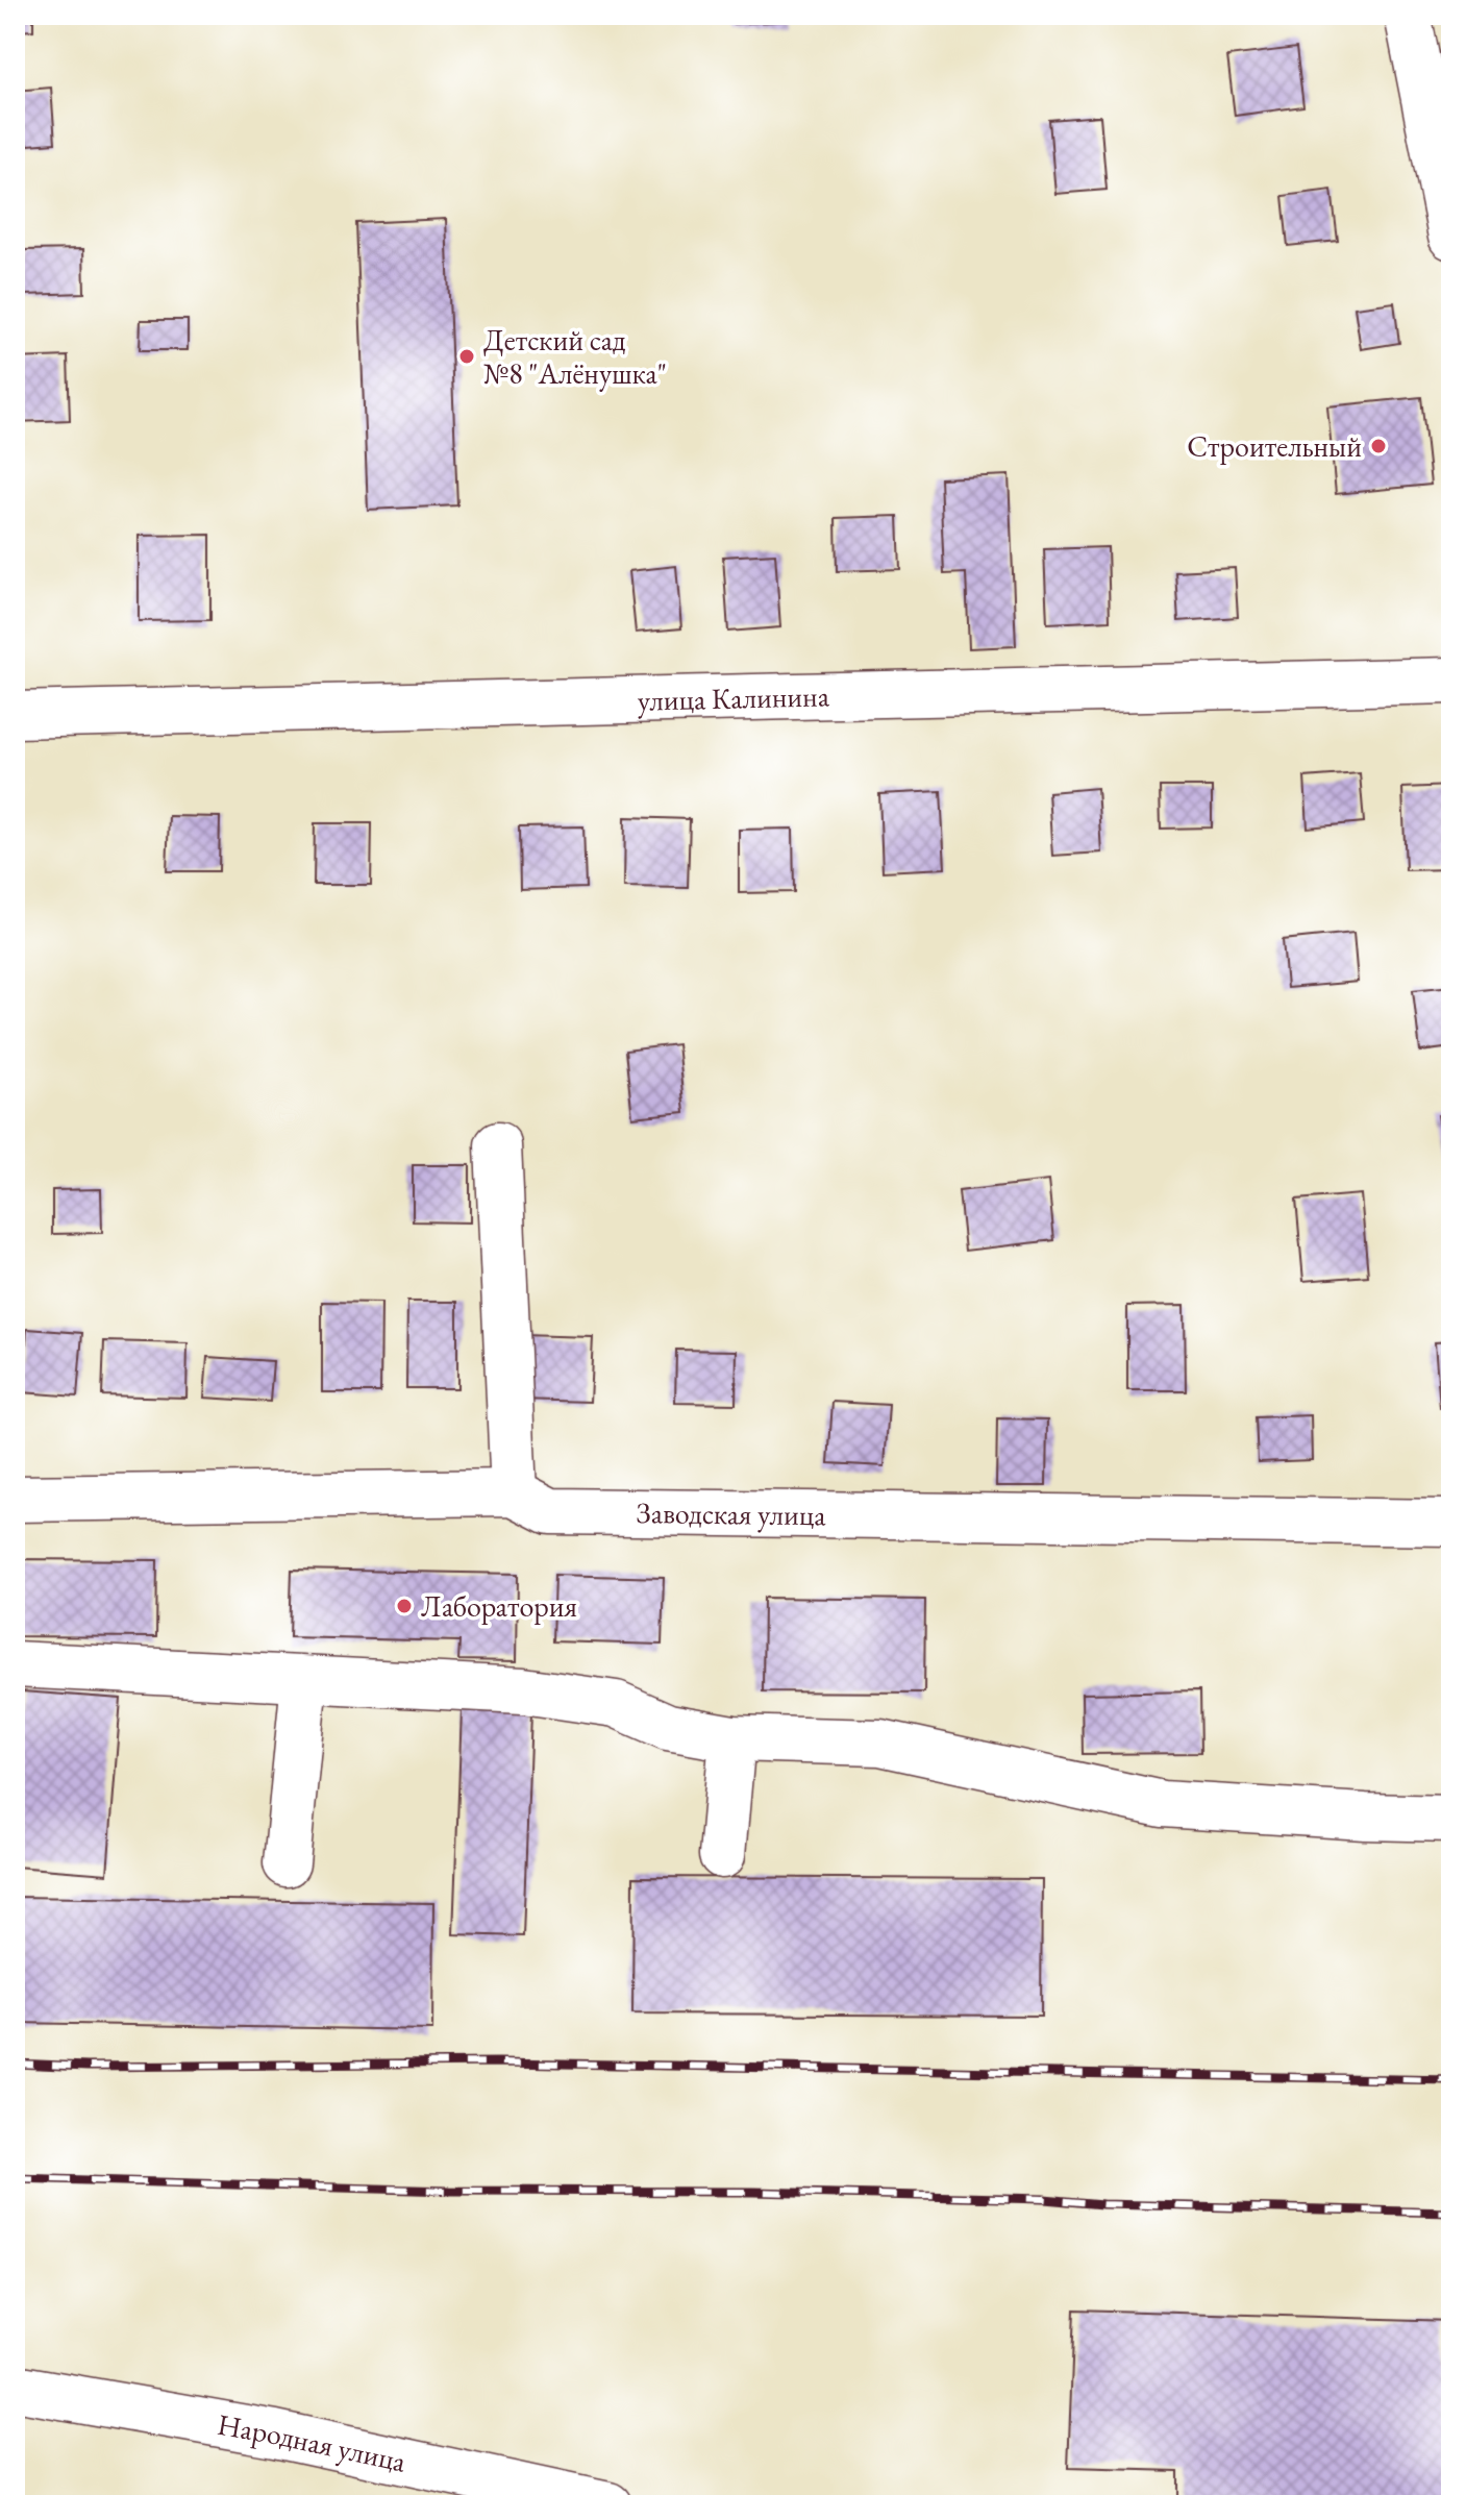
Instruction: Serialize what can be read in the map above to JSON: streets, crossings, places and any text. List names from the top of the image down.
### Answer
{
  "streets": {
    "street": ["улица Калинина", "Заводская улица", "Народная улица"]
  },
  "places": ["Детский сад №8 \"Алёнушка\"", "Строительный", "Лаборатория"]
}
